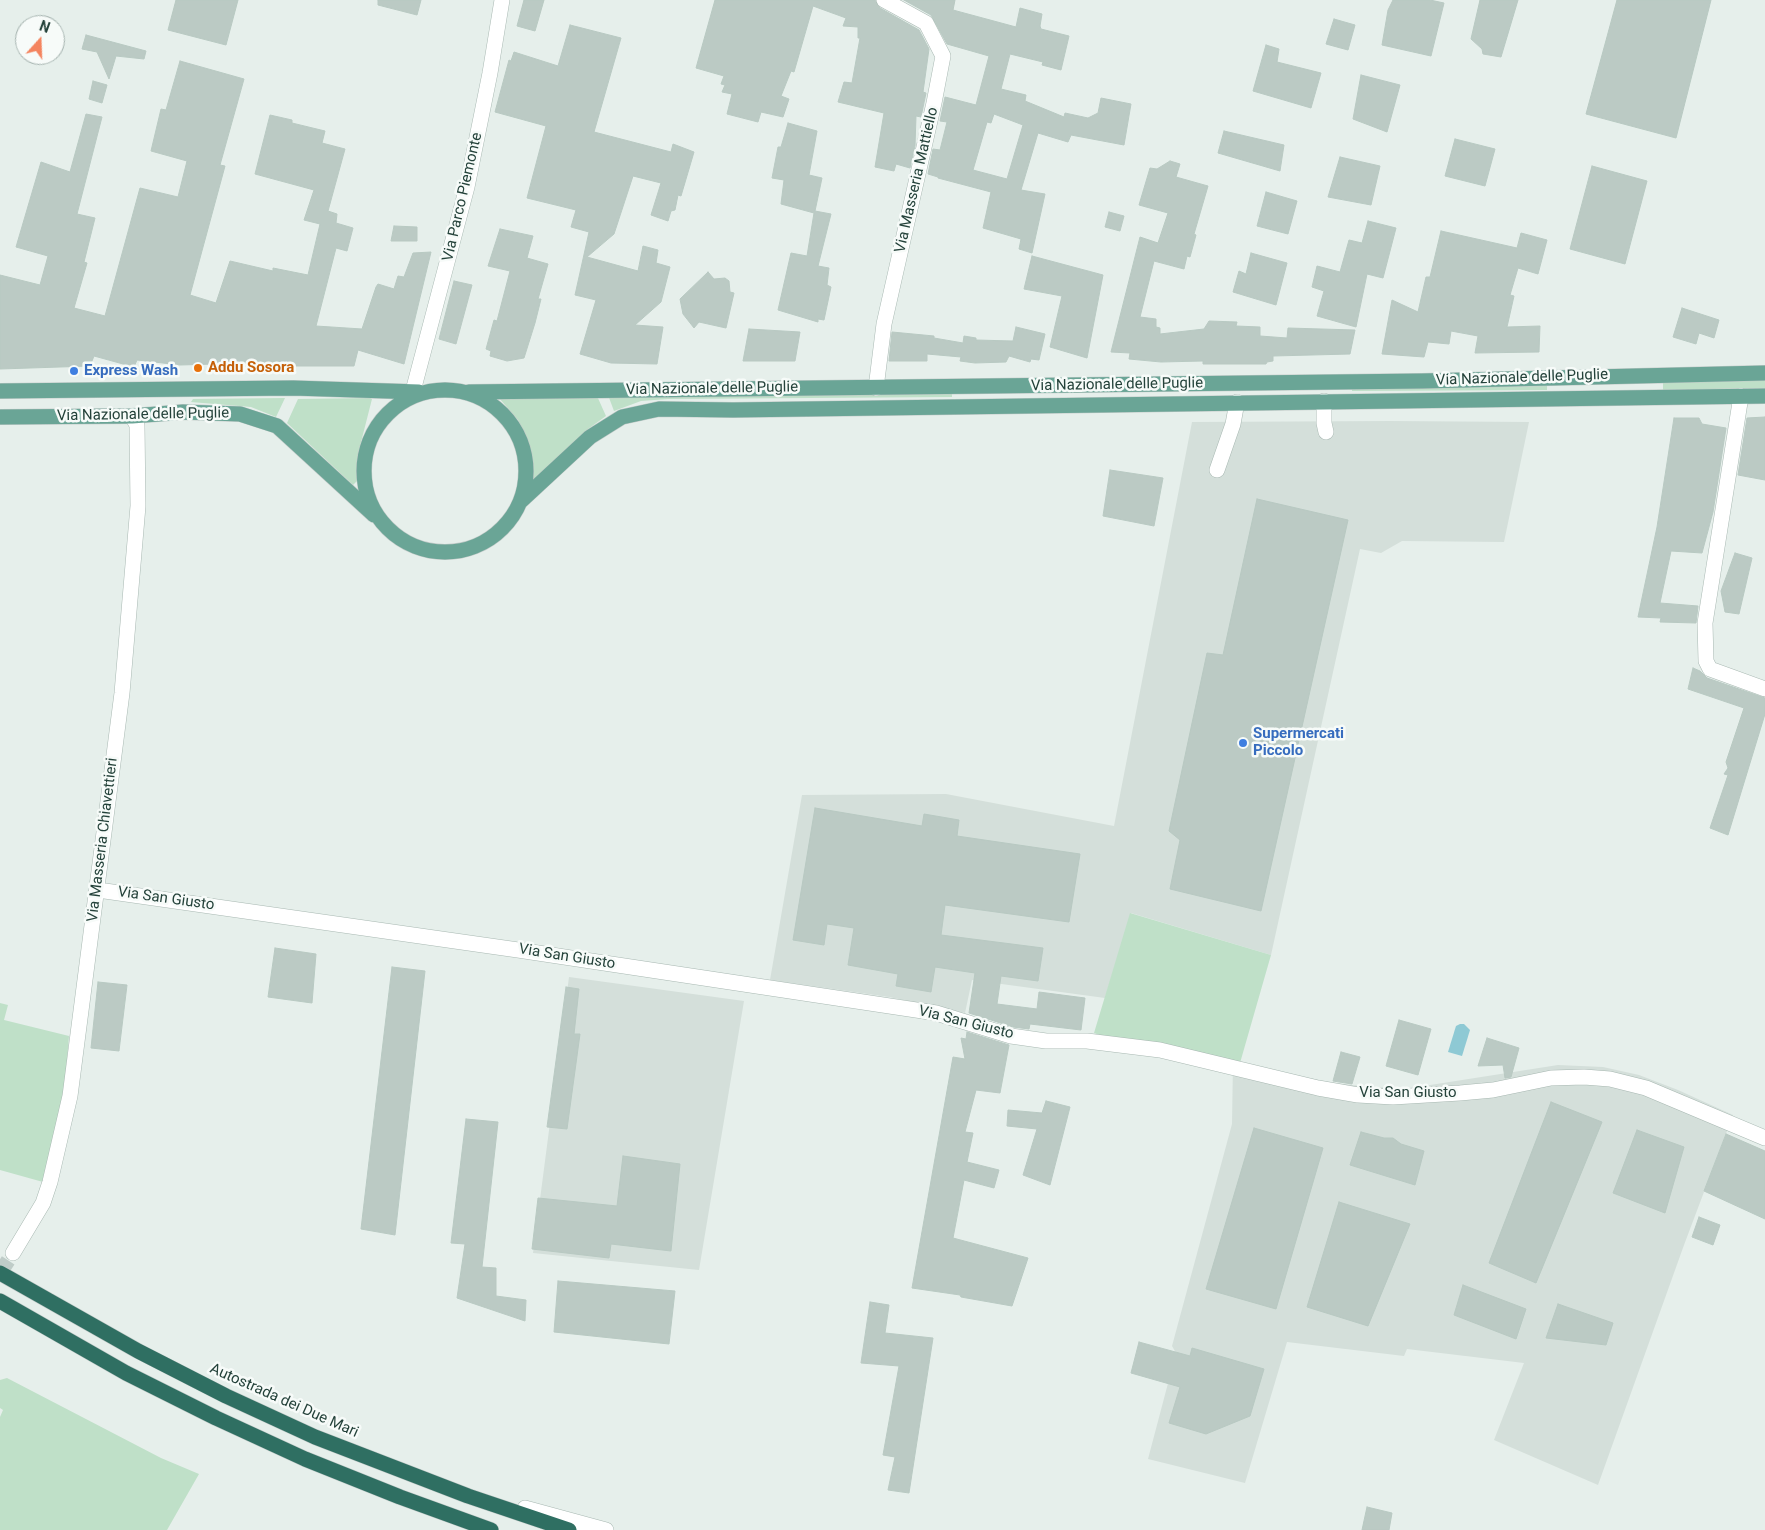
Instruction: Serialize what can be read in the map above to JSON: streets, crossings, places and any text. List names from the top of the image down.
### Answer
{
  "streets": {
    "highway": ["Autostrada dei Due Mari"],
    "main road": ["Via Nazionale delle Puglie"],
    "street": [
      "Via Masseria Mattiello",
      "Via Parco Piemonte",
      "Via Masseria Chiavettieri",
      "Via San Giusto"
    ]
  },
  "crossings": [
    ["Via Masseria Mattiello", "Via Nazionale delle Puglie"],
    ["Via Parco Piemonte", "Via Nazionale delle Puglie"],
    ["Via Nazionale delle Puglie", "Via Masseria Chiavettieri"],
    ["Via Masseria Chiavettieri", "Via San Giusto"]
  ],
  "places": ["Addu Sosora", "Express Wash", "Supermercati Piccolo"],
  "north": "top"
}
